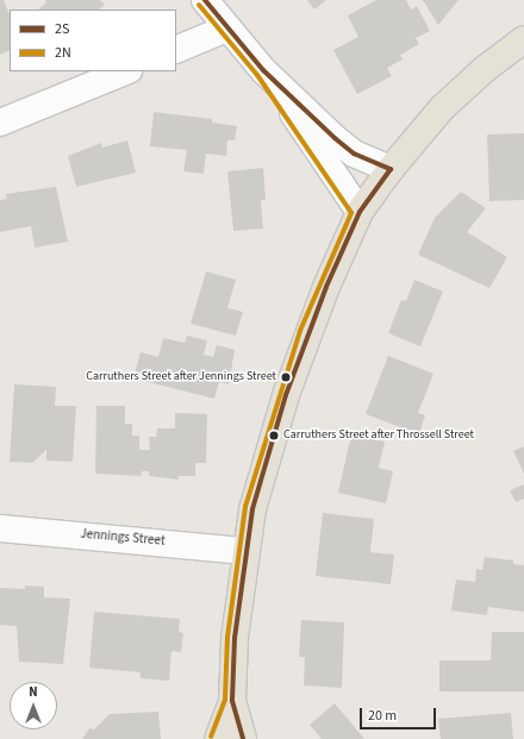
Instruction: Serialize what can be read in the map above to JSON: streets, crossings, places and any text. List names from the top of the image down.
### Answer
{
  "streets": {
    "street": ["Jennings Street"]
  },
  "places": ["Carruthers Street after Jennings Street", "Carruthers Street after Throssell Street"],
  "lines": ["transit line 2S", "transit line 2N"],
  "legend": ["2S", "2N"],
  "scale_bar": "20 m",
  "north": "top"
}
